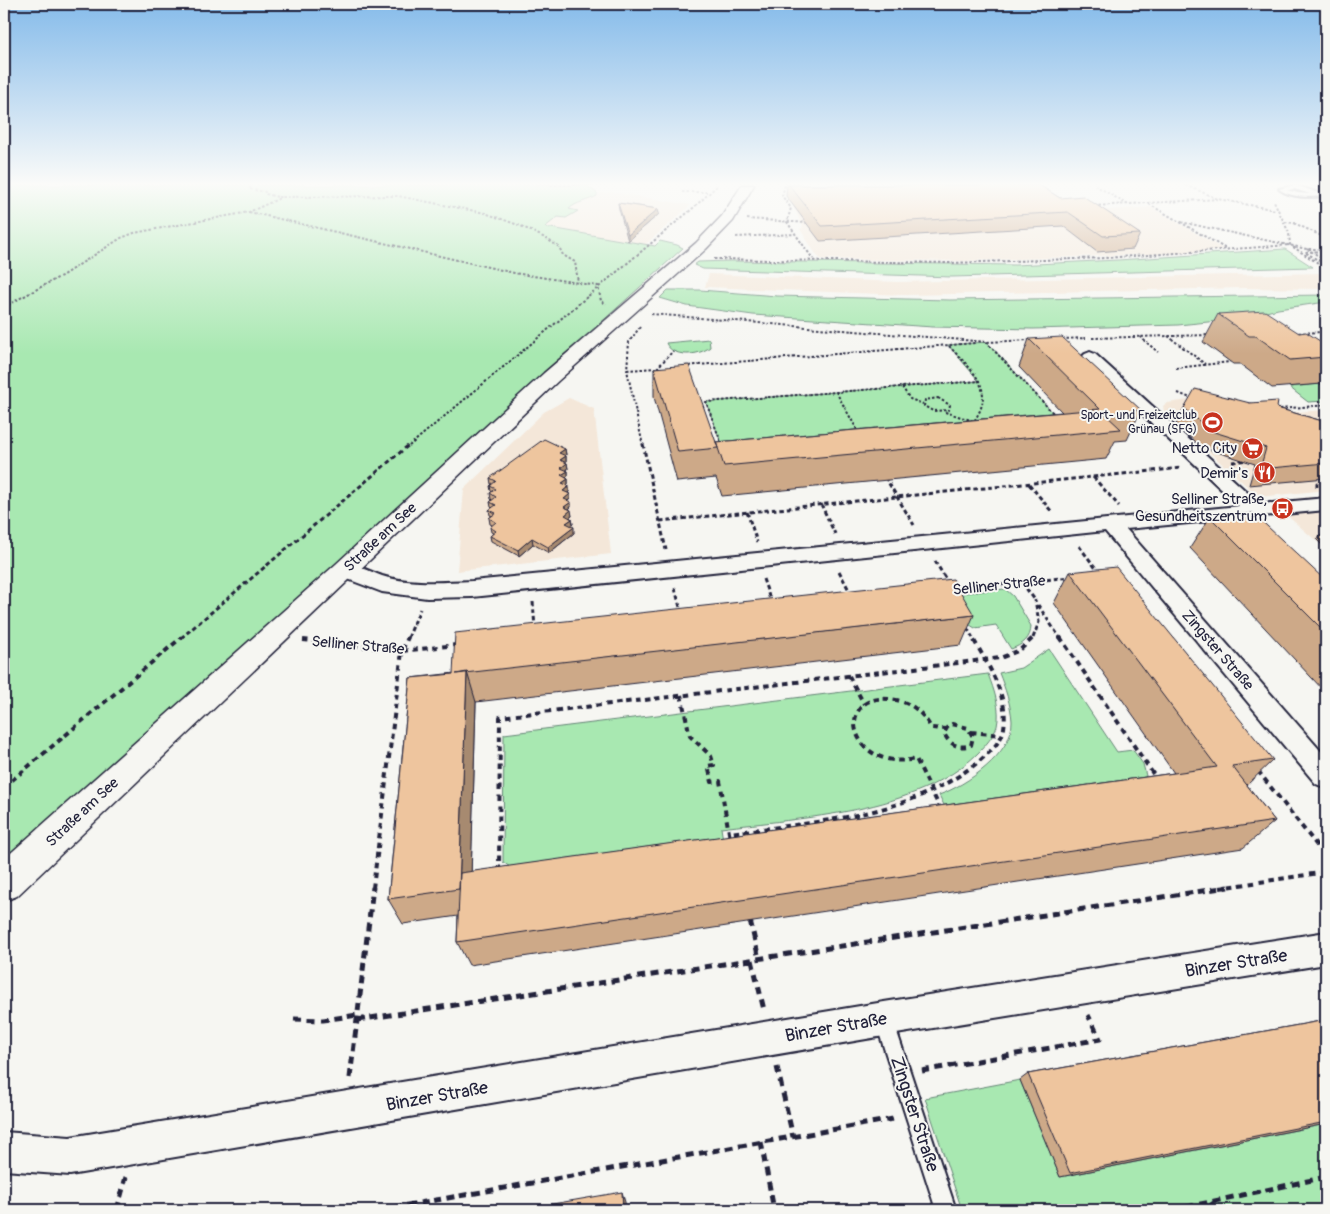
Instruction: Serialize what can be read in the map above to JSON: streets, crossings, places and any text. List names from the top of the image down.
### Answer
{
  "streets": {
    "main road": ["Straße am See"],
    "street": ["Zingster Straße", "Binzer Straße"],
    "path": ["Selliner Straße"]
  },
  "crossings": [
    ["Straße am See", "Selliner Straße"],
    ["Zingster Straße", "Binzer Straße"]
  ],
  "places": {
    "sports": ["Sport- und Freizeitclub Grünau (SFG)"],
    "supermarket": ["Netto City"],
    "restaurant": ["Demir's"],
    "bus stop": ["Selliner Straße, Gesundheitszentrum"]
  }
}
